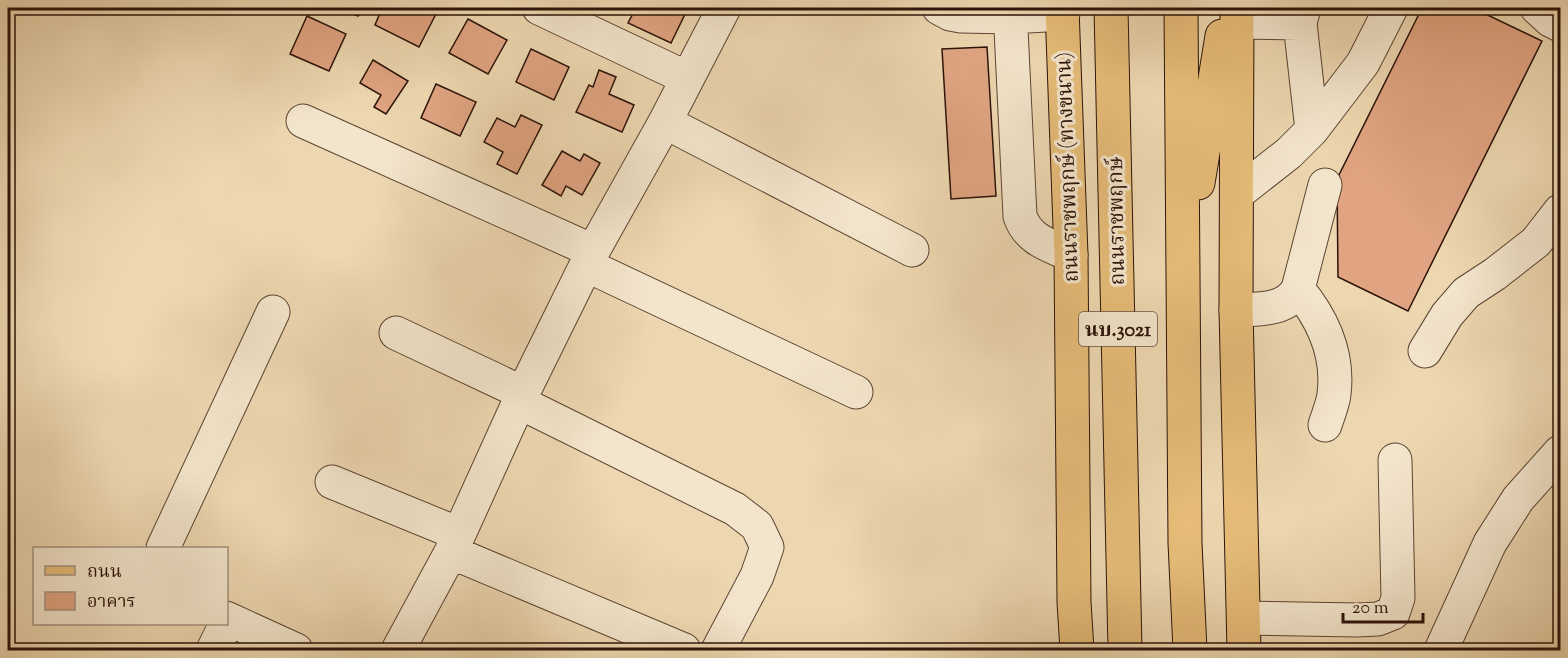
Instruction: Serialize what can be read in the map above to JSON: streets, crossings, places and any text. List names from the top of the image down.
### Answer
{
  "streets": {
    "main road": ["ถนนราชพฤกษ์ (ทางขนาน)", "ถนนราชพฤกษ์", "นบ.3021"]
  },
  "legend": ["ถนน", "อาคาร"],
  "scale_bar": "20 m"
}
